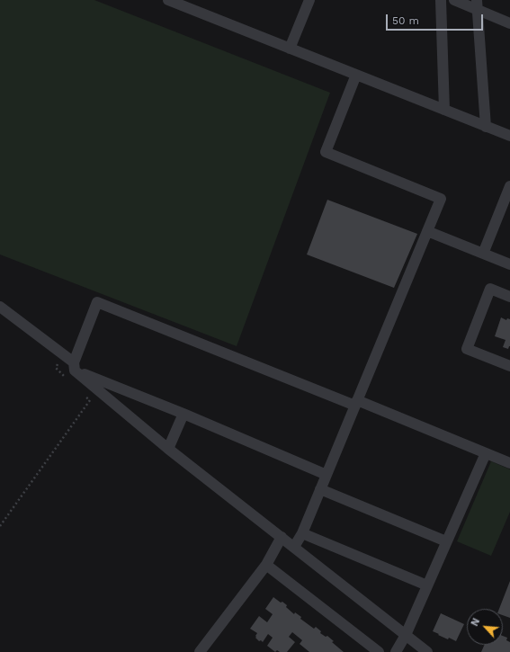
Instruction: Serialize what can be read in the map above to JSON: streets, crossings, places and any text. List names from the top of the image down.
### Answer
{
  "scale_bar": "50 m",
  "north": "top left"
}
